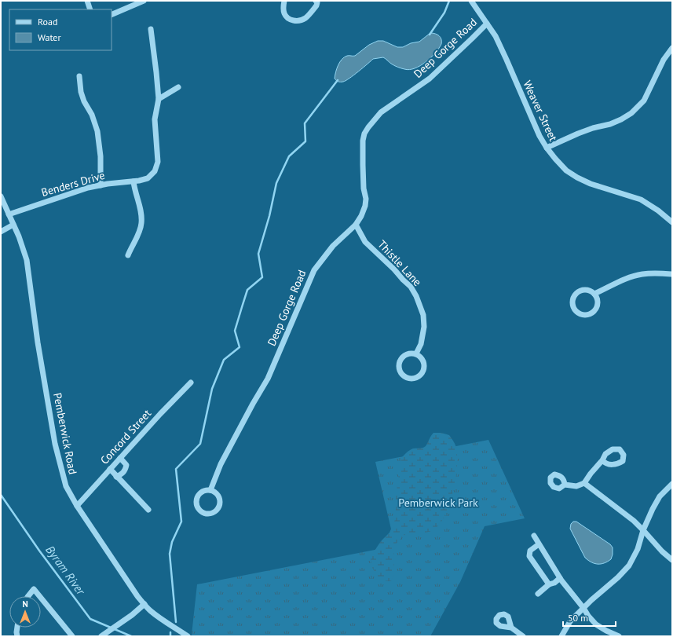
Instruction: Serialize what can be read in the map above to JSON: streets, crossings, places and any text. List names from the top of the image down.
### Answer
{
  "streets": {
    "street": [
      "Deep Gorge Road",
      "Weaver Street",
      "Benders Drive",
      "Thistle Lane",
      "Pemberwick Road",
      "Concord Street"
    ]
  },
  "crossings": [
    ["Deep Gorge Road", "Weaver Street"],
    ["Deep Gorge Road", "Thistle Lane"],
    ["Benders Drive", "Pemberwick Road"],
    ["Pemberwick Road", "Concord Street"]
  ],
  "water": ["Byram River"],
  "parks": ["Pemberwick Park"],
  "legend": ["Road", "Water"],
  "scale_bar": "50 m",
  "north": "top"
}
